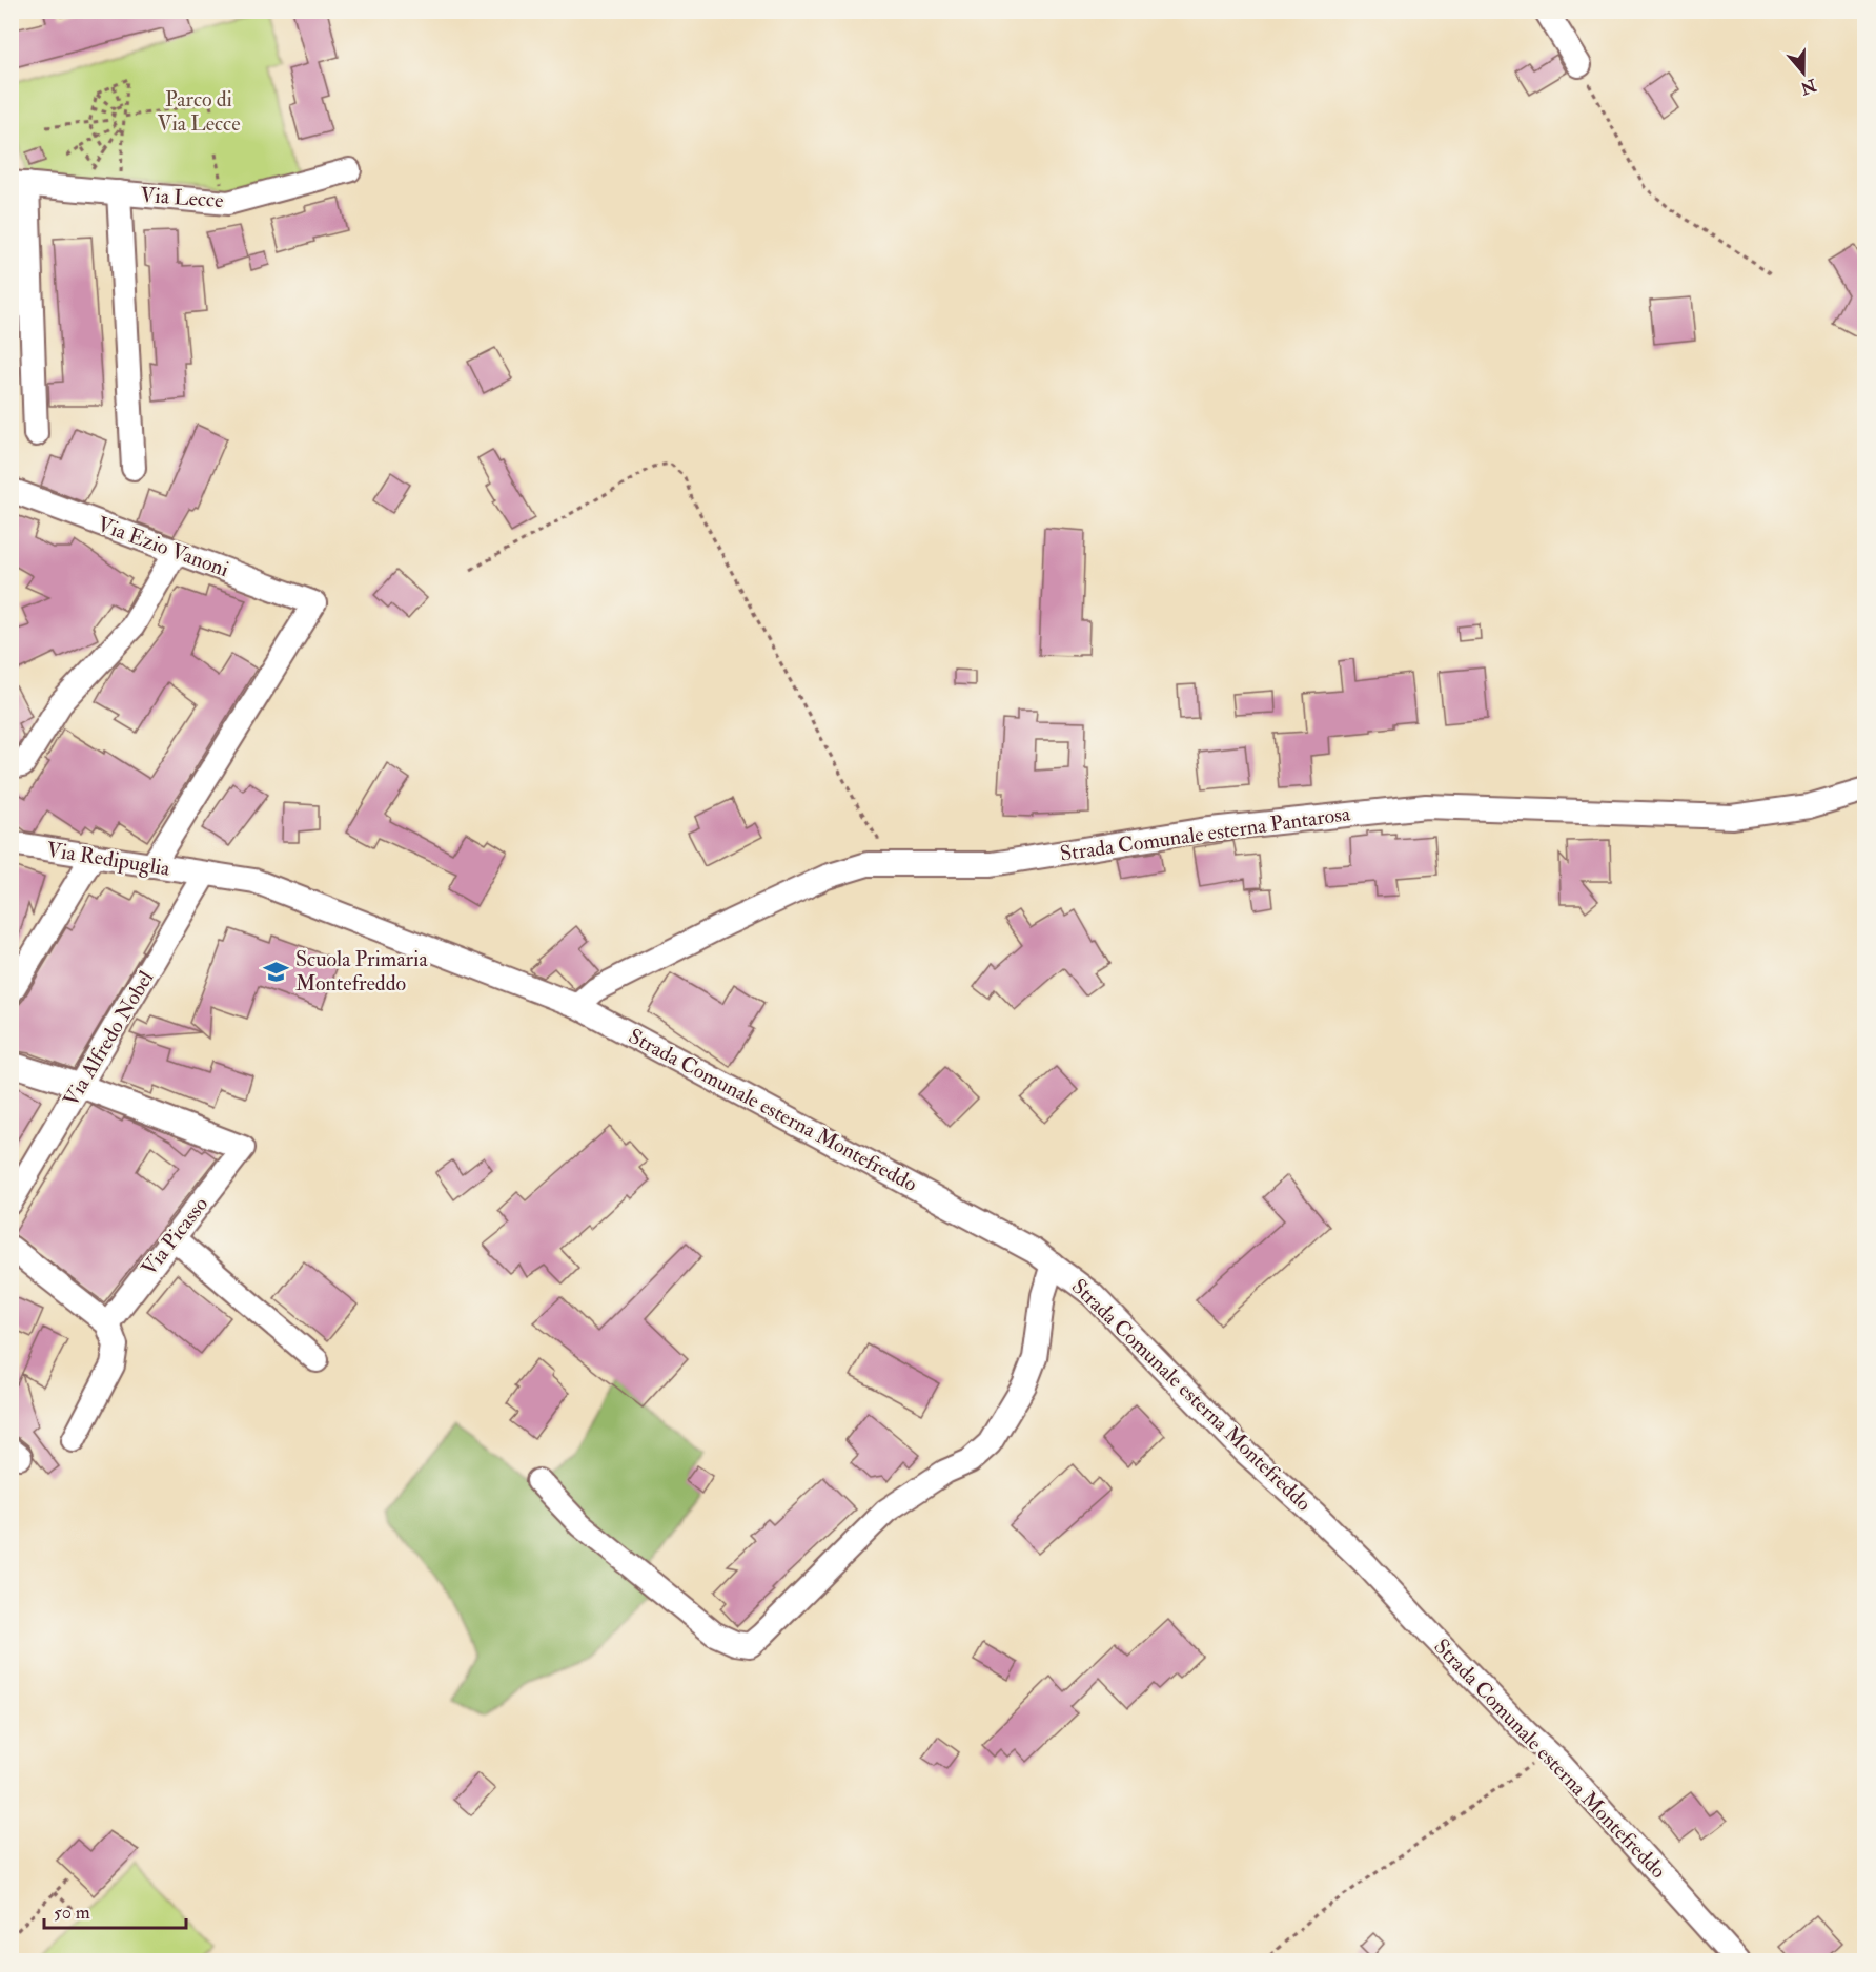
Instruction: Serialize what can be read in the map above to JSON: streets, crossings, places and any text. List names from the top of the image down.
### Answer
{
  "streets": {
    "street": [
      "Via Lecce",
      "Via Ezio Vanoni",
      "Strada Comunale esterna Pantarosa",
      "Via Redipuglia",
      "Via Alfredo Nobel",
      "Strada Comunale esterna Montefreddo",
      "Via Picasso"
    ]
  },
  "crossings": [
    ["Via Ezio Vanoni", "Via Redipuglia"],
    ["Strada Comunale esterna Pantarosa", "Strada Comunale esterna Montefreddo"],
    ["Via Redipuglia", "Via Alfredo Nobel"],
    ["Via Redipuglia", "Strada Comunale esterna Montefreddo"],
    ["Via Alfredo Nobel", "Strada Comunale esterna Montefreddo"],
    ["Via Alfredo Nobel", "Via Picasso"]
  ],
  "parks": ["Parco di Via Lecce"],
  "places": {
    "school or university": ["Scuola Primaria Montefreddo"]
  },
  "scale_bar": "50 m",
  "north": "bottom"
}
